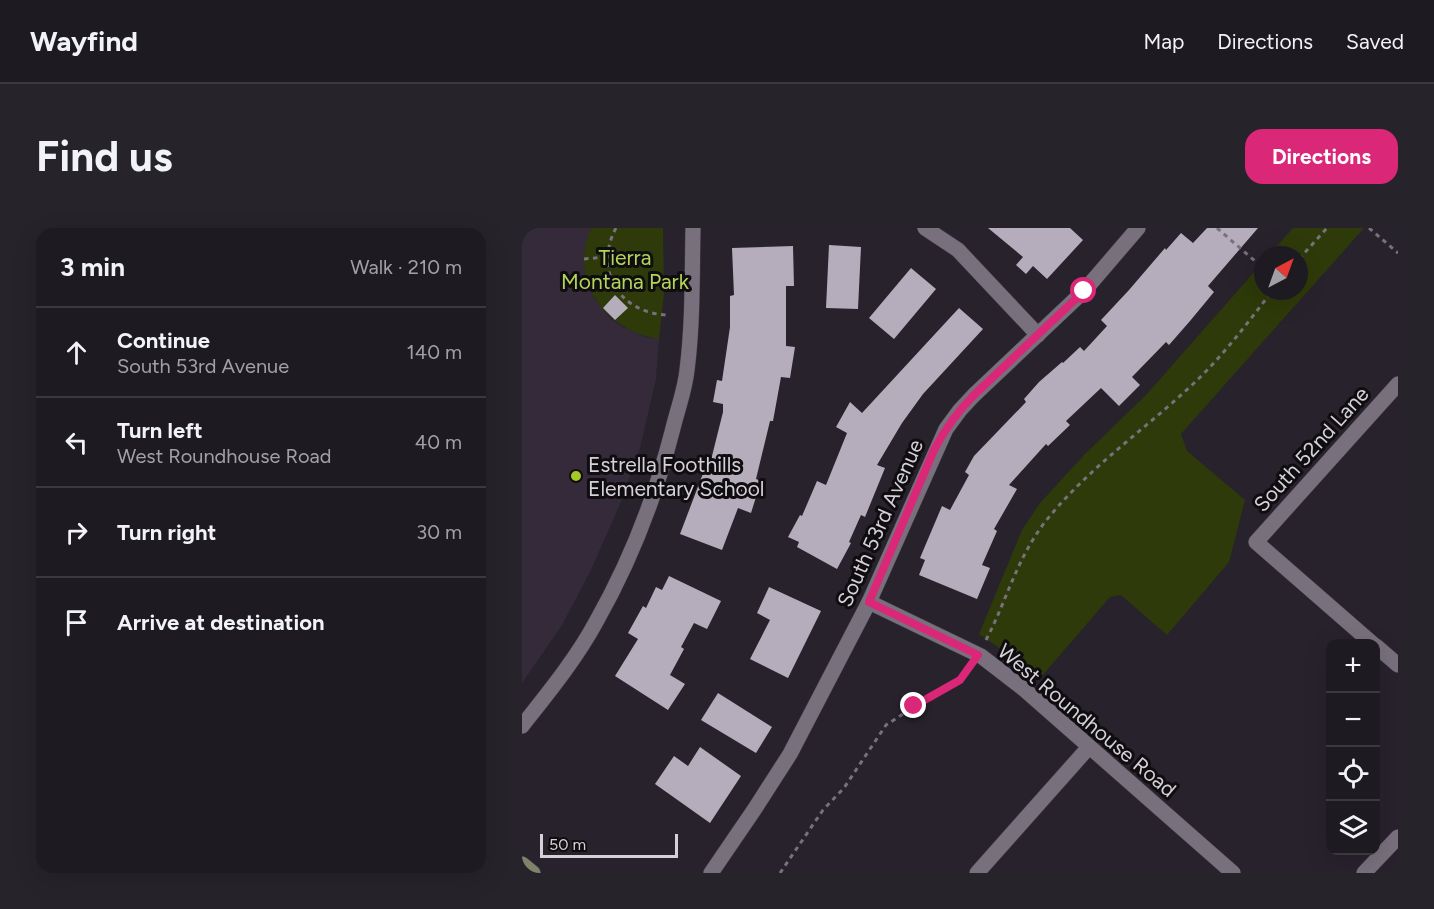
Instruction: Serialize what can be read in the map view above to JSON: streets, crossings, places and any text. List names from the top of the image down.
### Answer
{
  "streets": {
    "street": ["South 52nd Lane", "South 53rd Avenue", "West Roundhouse Road"]
  },
  "crossings": [
    ["South 53rd Avenue", "West Roundhouse Road"]
  ],
  "parks": ["Tierra Montana Park"],
  "places": ["Estrella Foothills Elementary School"],
  "scale_bar": "50 m",
  "north": "top right",
  "page": {
    "header": "Wayfind",
    "nav": ["Map", "Directions", "Saved"],
    "buttons": "Directions",
    "title": "Find us",
    "heading": ["3 min", "Walk · 210 m"],
    "list": [
      ["Continue", "South 53rd Avenue", "140 m"],
      ["Turn left", "West Roundhouse Road", "40 m"],
      ["Turn right", "30 m"],
      "Arrive at destination"
    ],
    "map_buttons": ["+", "−"],
    "scale": "50 m"
  }
}
